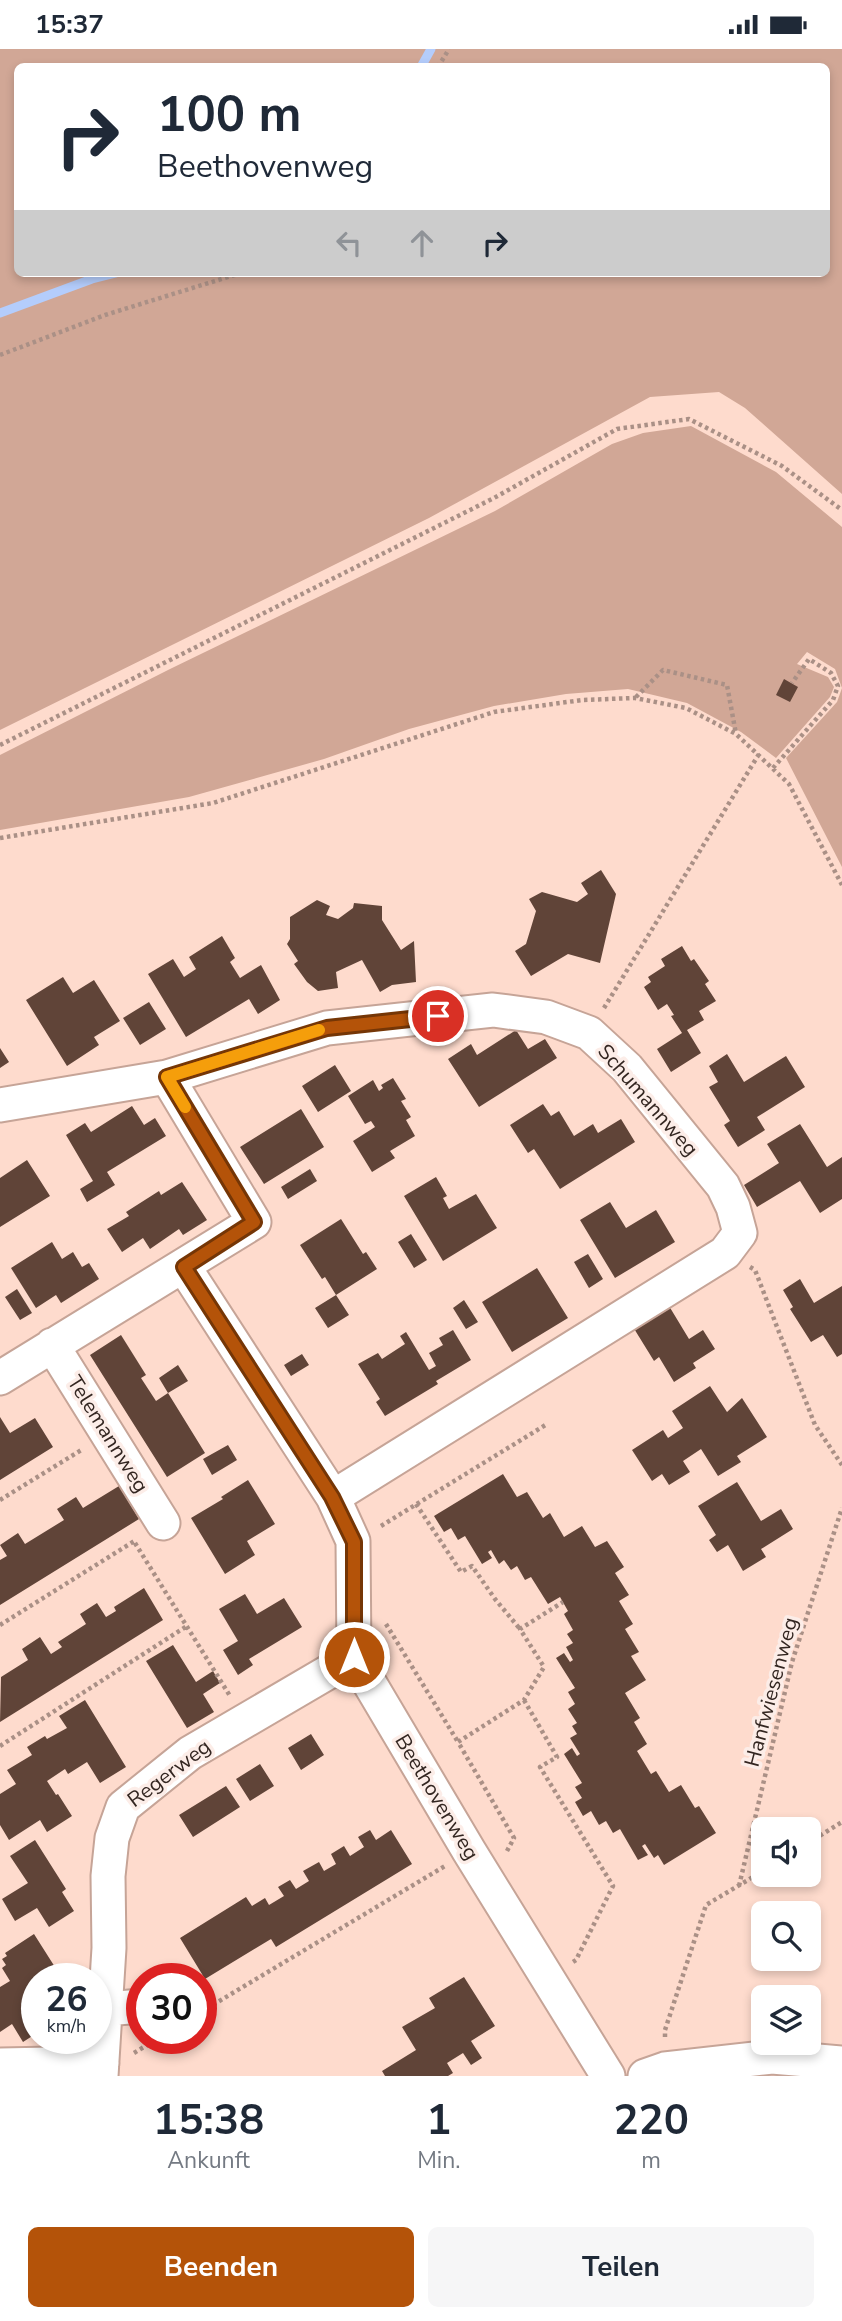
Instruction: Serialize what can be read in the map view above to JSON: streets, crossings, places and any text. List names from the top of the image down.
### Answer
{
  "streets": {
    "street": [
      "Schumannweg",
      "Telemannweg",
      "Regerweg",
      "Beethovenweg"
    ],
    "path": ["Hanfwiesenweg"]
  },
  "crossings": [
    ["Regerweg", "Beethovenweg"]
  ],
  "page": {
    "status": "15:37",
    "turn": ["100 m", "Beethovenweg"],
    "speed": "26 km/h",
    "limit": "30",
    "eta": [
      "15:38",
      "Ankunft",
      "1",
      "Min.",
      "220",
      "m"
    ],
    "buttons": ["Beenden", "Teilen"]
  }
}
